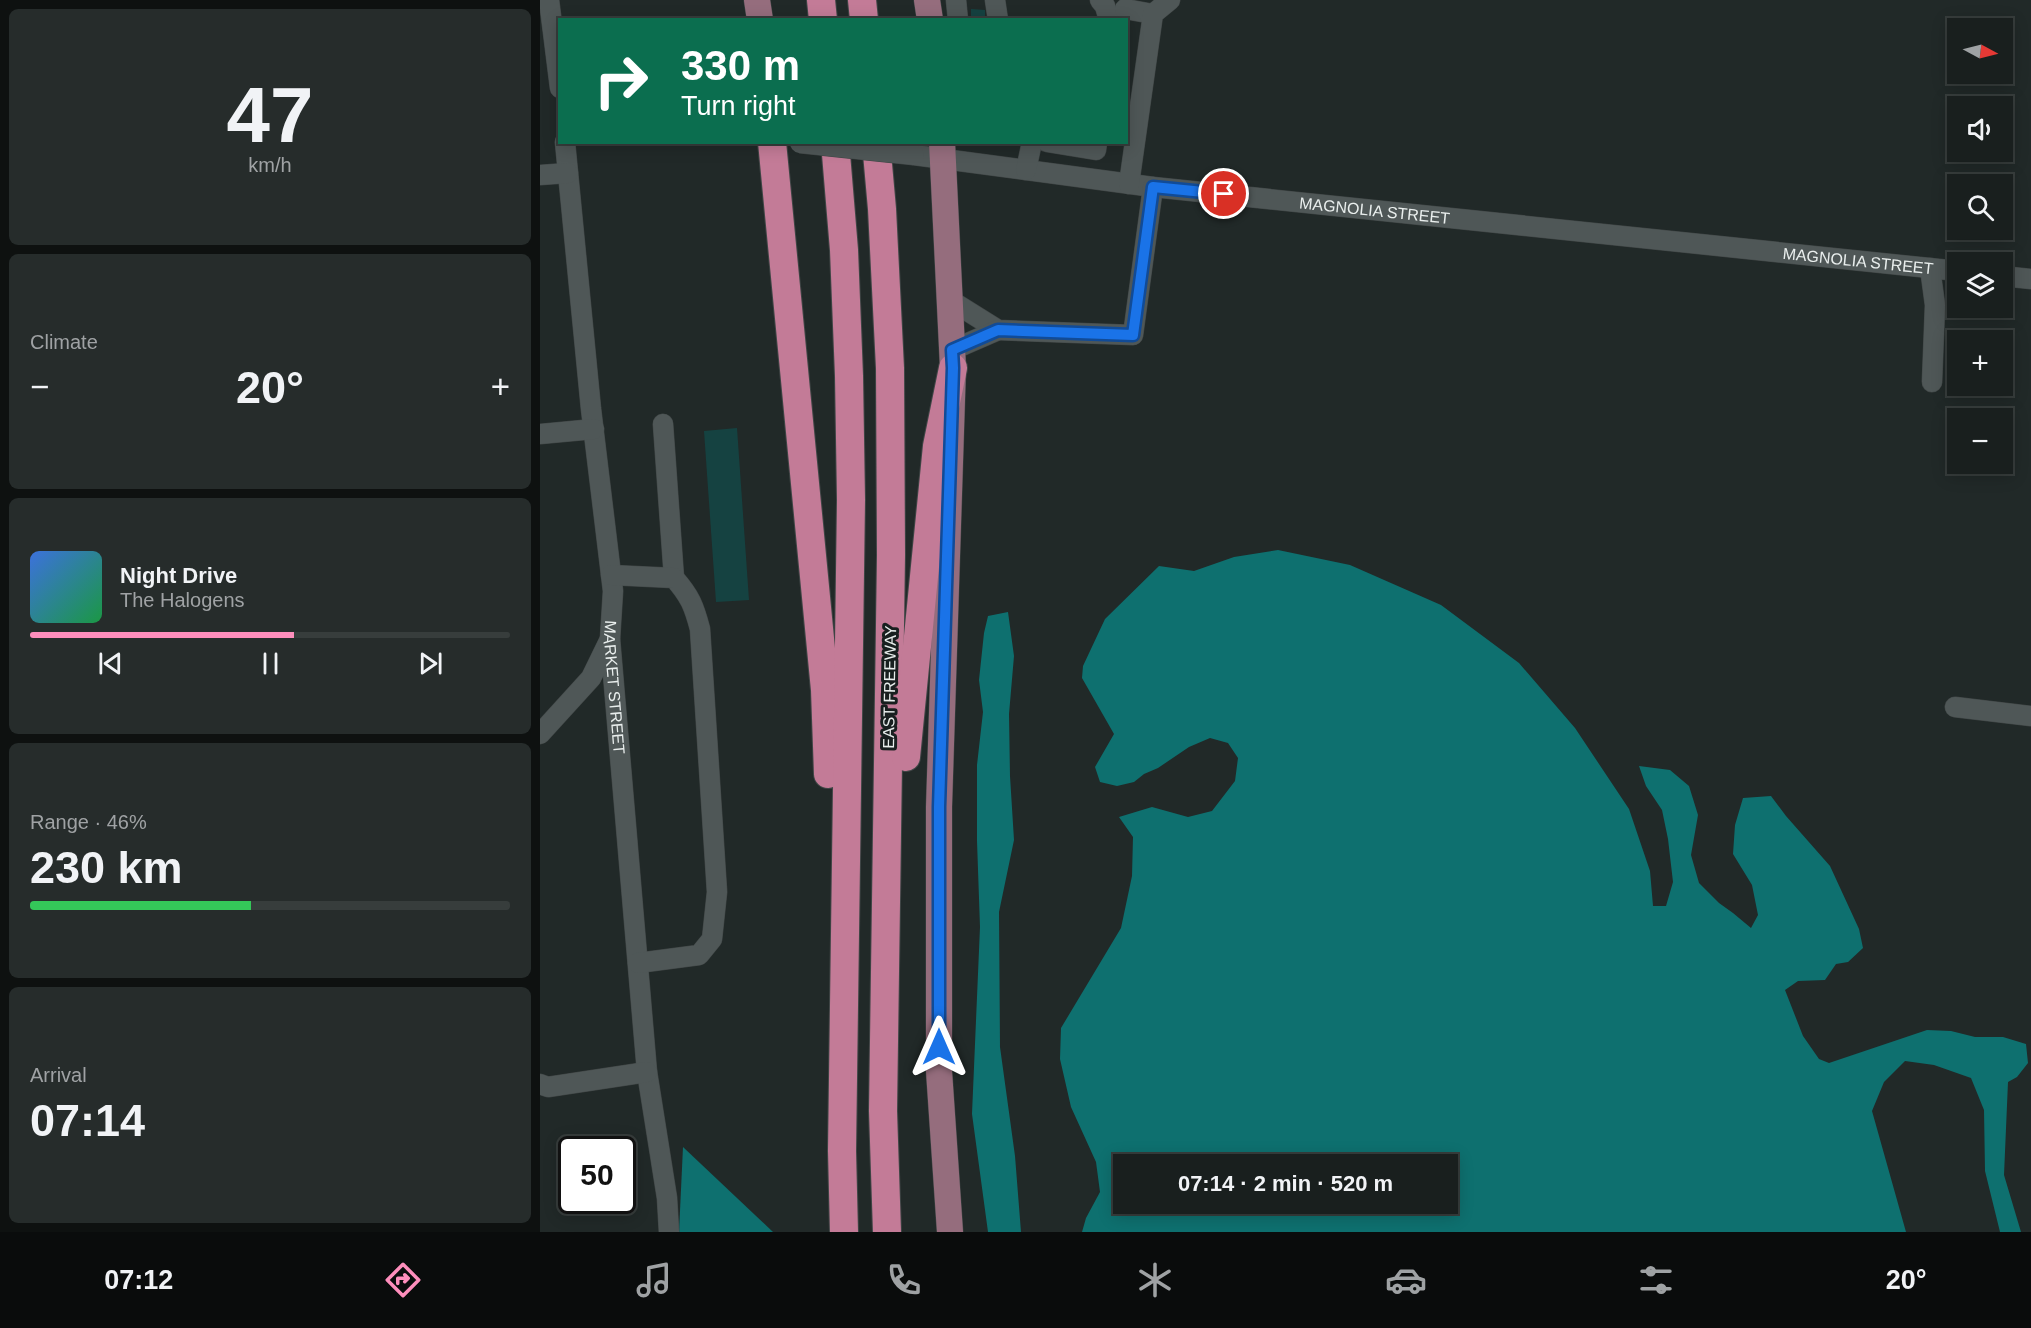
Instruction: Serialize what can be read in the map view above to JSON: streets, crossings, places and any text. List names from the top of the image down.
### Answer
{
  "streets": {
    "highway": ["EAST FREEWAY"],
    "street": ["MAGNOLIA STREET", "MARKET STREET"]
  },
  "north": "right",
  "page": {
    "tile": [
      ["47", "km/h"],
      "Climate",
      ["Range · 46%", "230 km"],
      ["Arrival", "07:14"]
    ],
    "map_buttons": ["+", "−"],
    "turn": ["330 m", "Turn right"],
    "heat": ["−", "20°", "+"],
    "song": ["Night Drive", "The Halogens"],
    "limit": "50",
    "trip": "07:14 · 2 min · 520 m",
    "tabs": ["07:12", "20°"]
  }
}
